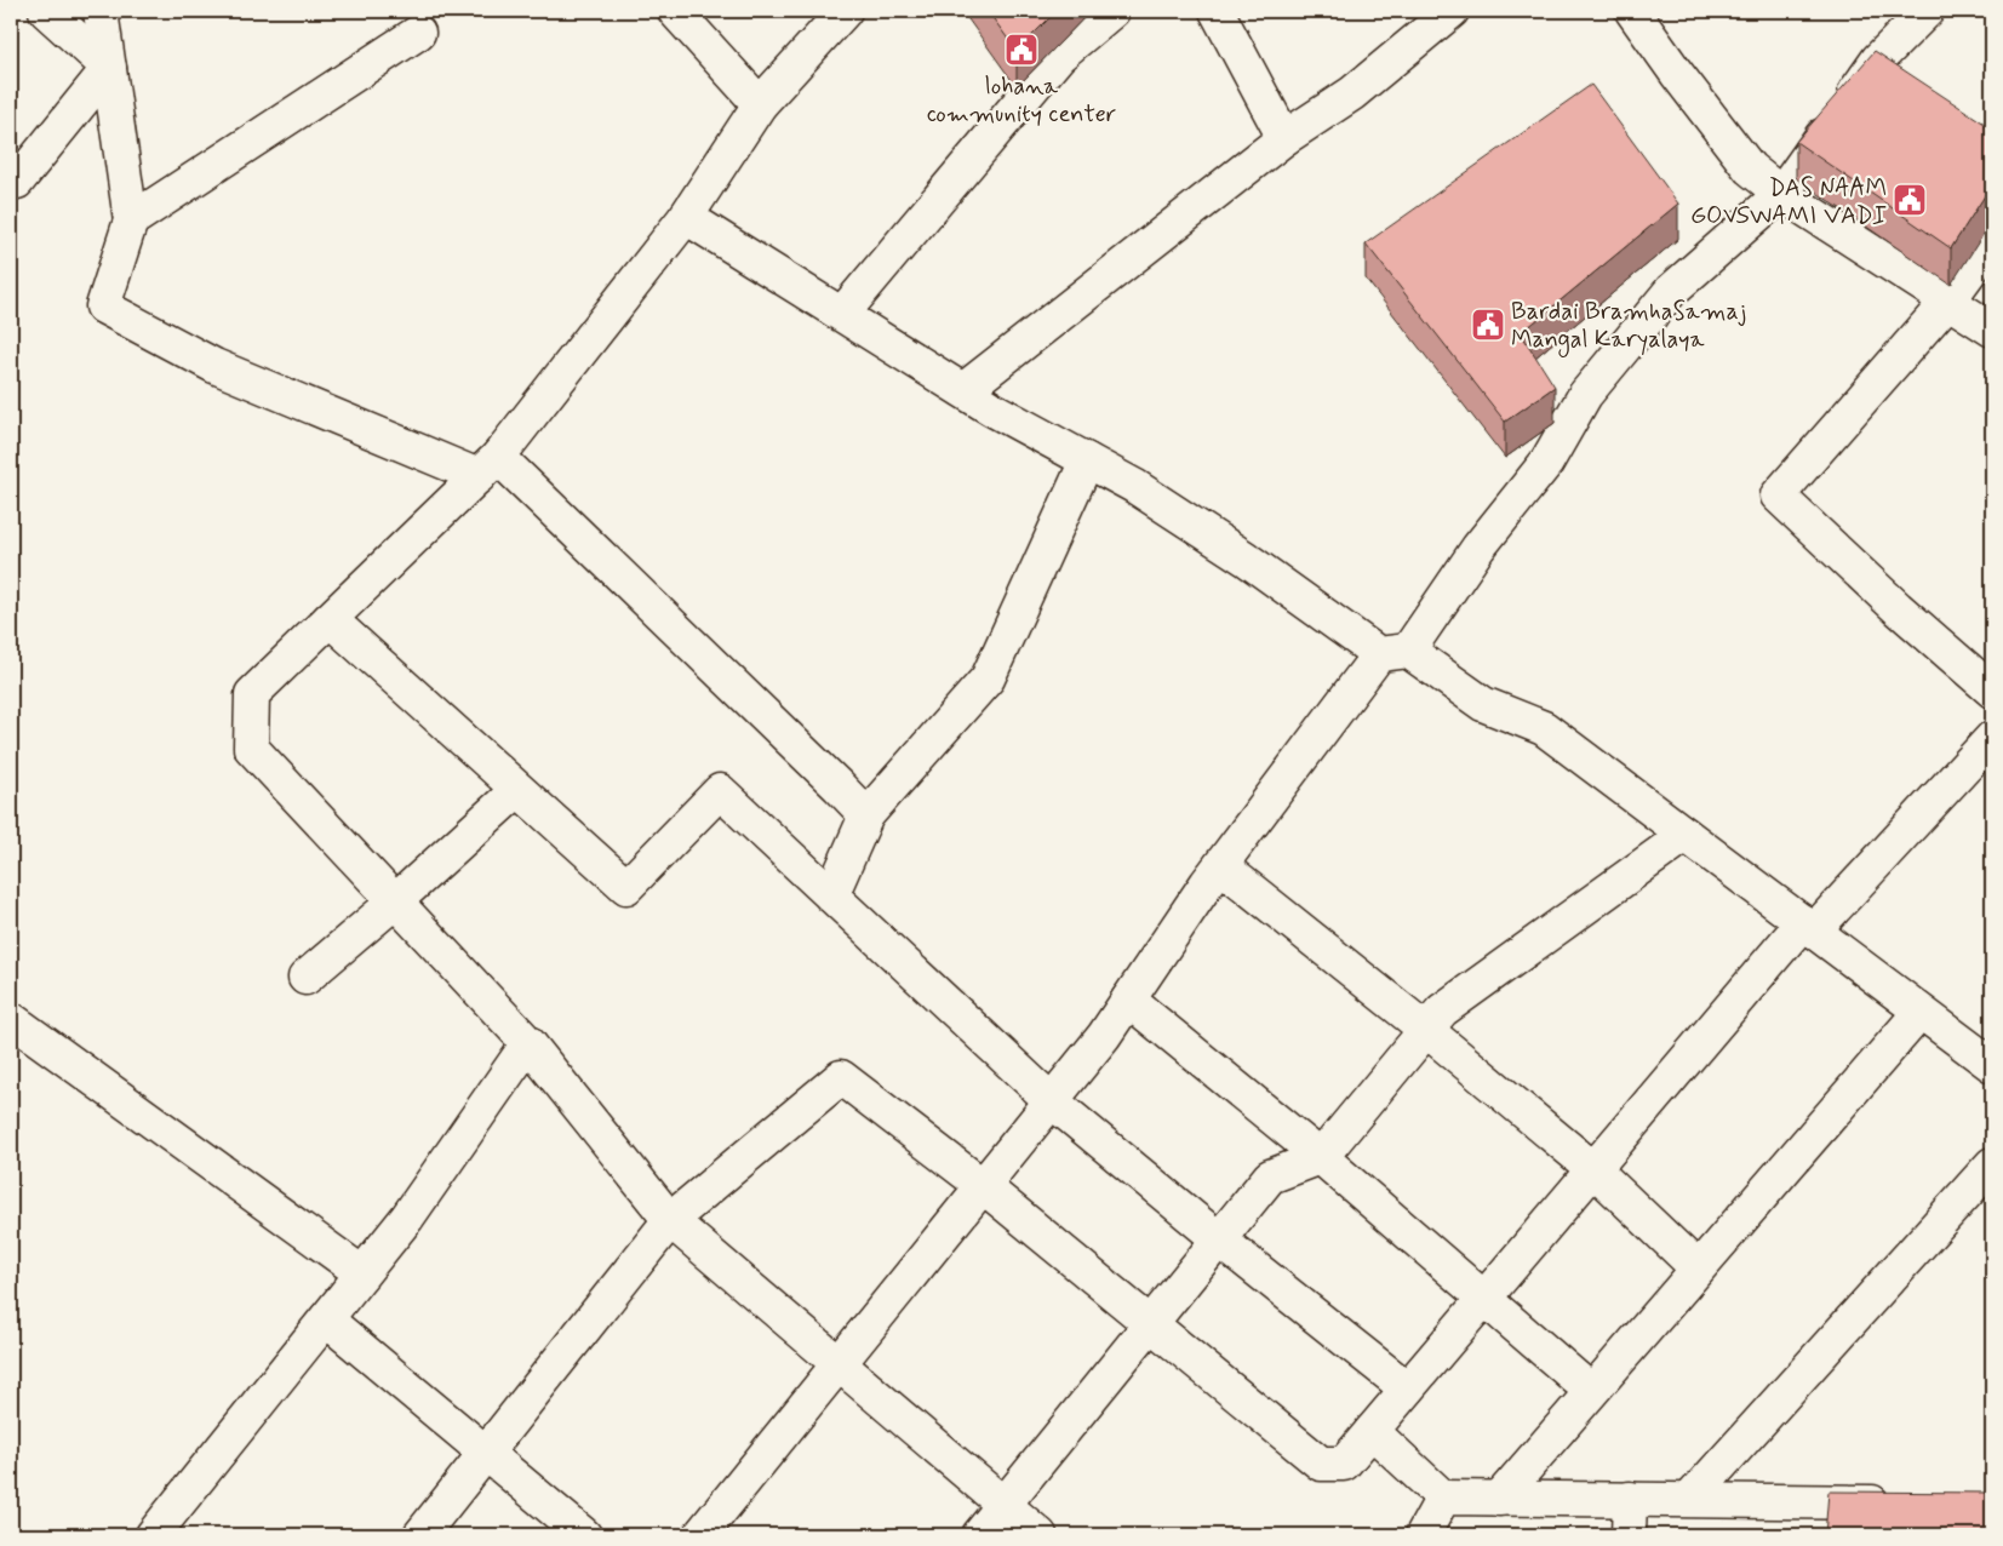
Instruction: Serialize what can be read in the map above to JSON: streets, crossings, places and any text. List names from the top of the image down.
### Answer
{
  "places": {
    "public building": ["lohana community center", "DAS NAAM GOVSWAMI VADI", "Bardai BramhaSamaj Mangal Karyalaya"]
  }
}
